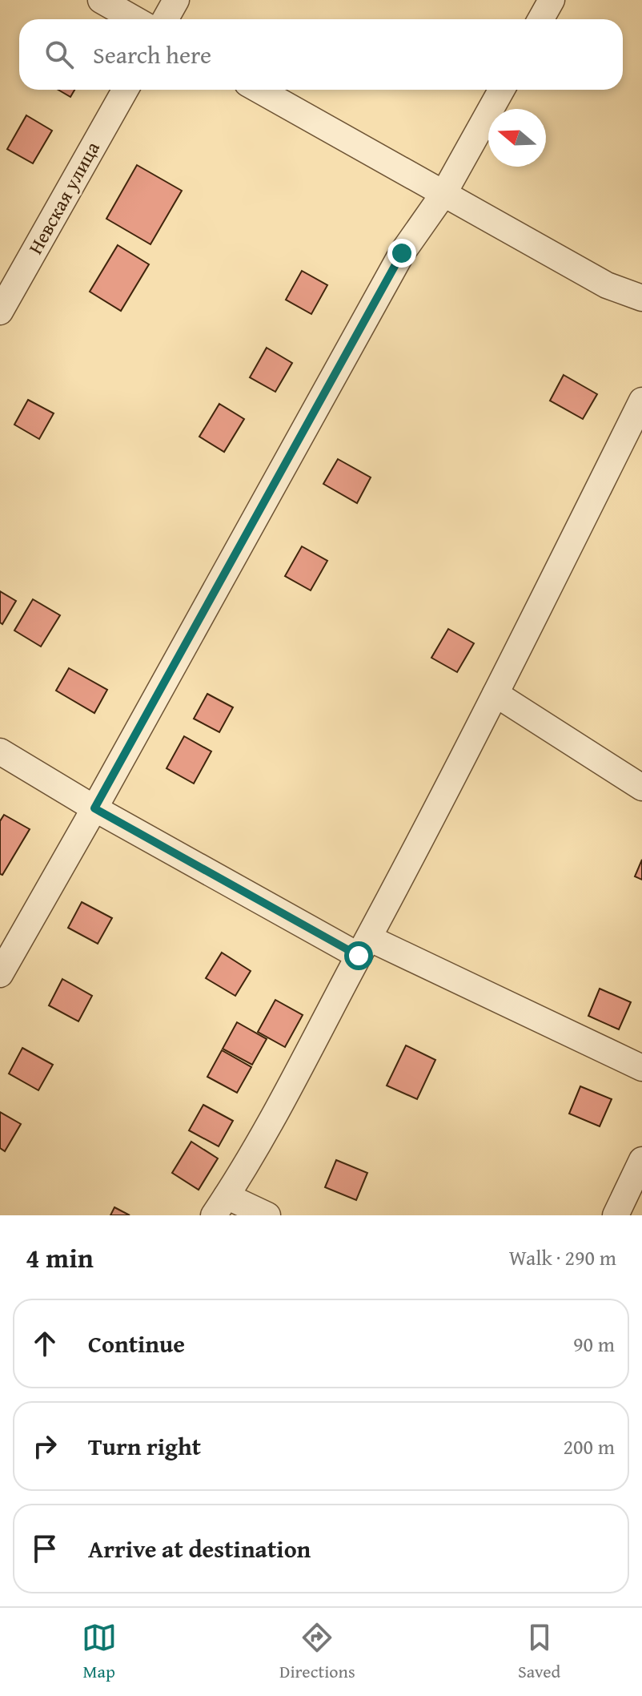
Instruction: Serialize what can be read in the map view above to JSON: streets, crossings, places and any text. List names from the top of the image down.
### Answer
{
  "streets": {
    "street": ["Невская улица"]
  },
  "north": "left",
  "page": {
    "search": "Search here",
    "heading": ["4 min", "Walk · 290 m"],
    "list": [
      ["Continue", "90 m"],
      ["Turn right", "200 m"],
      "Arrive at destination"
    ],
    "nav": ["Map", "Directions", "Saved"]
  }
}
